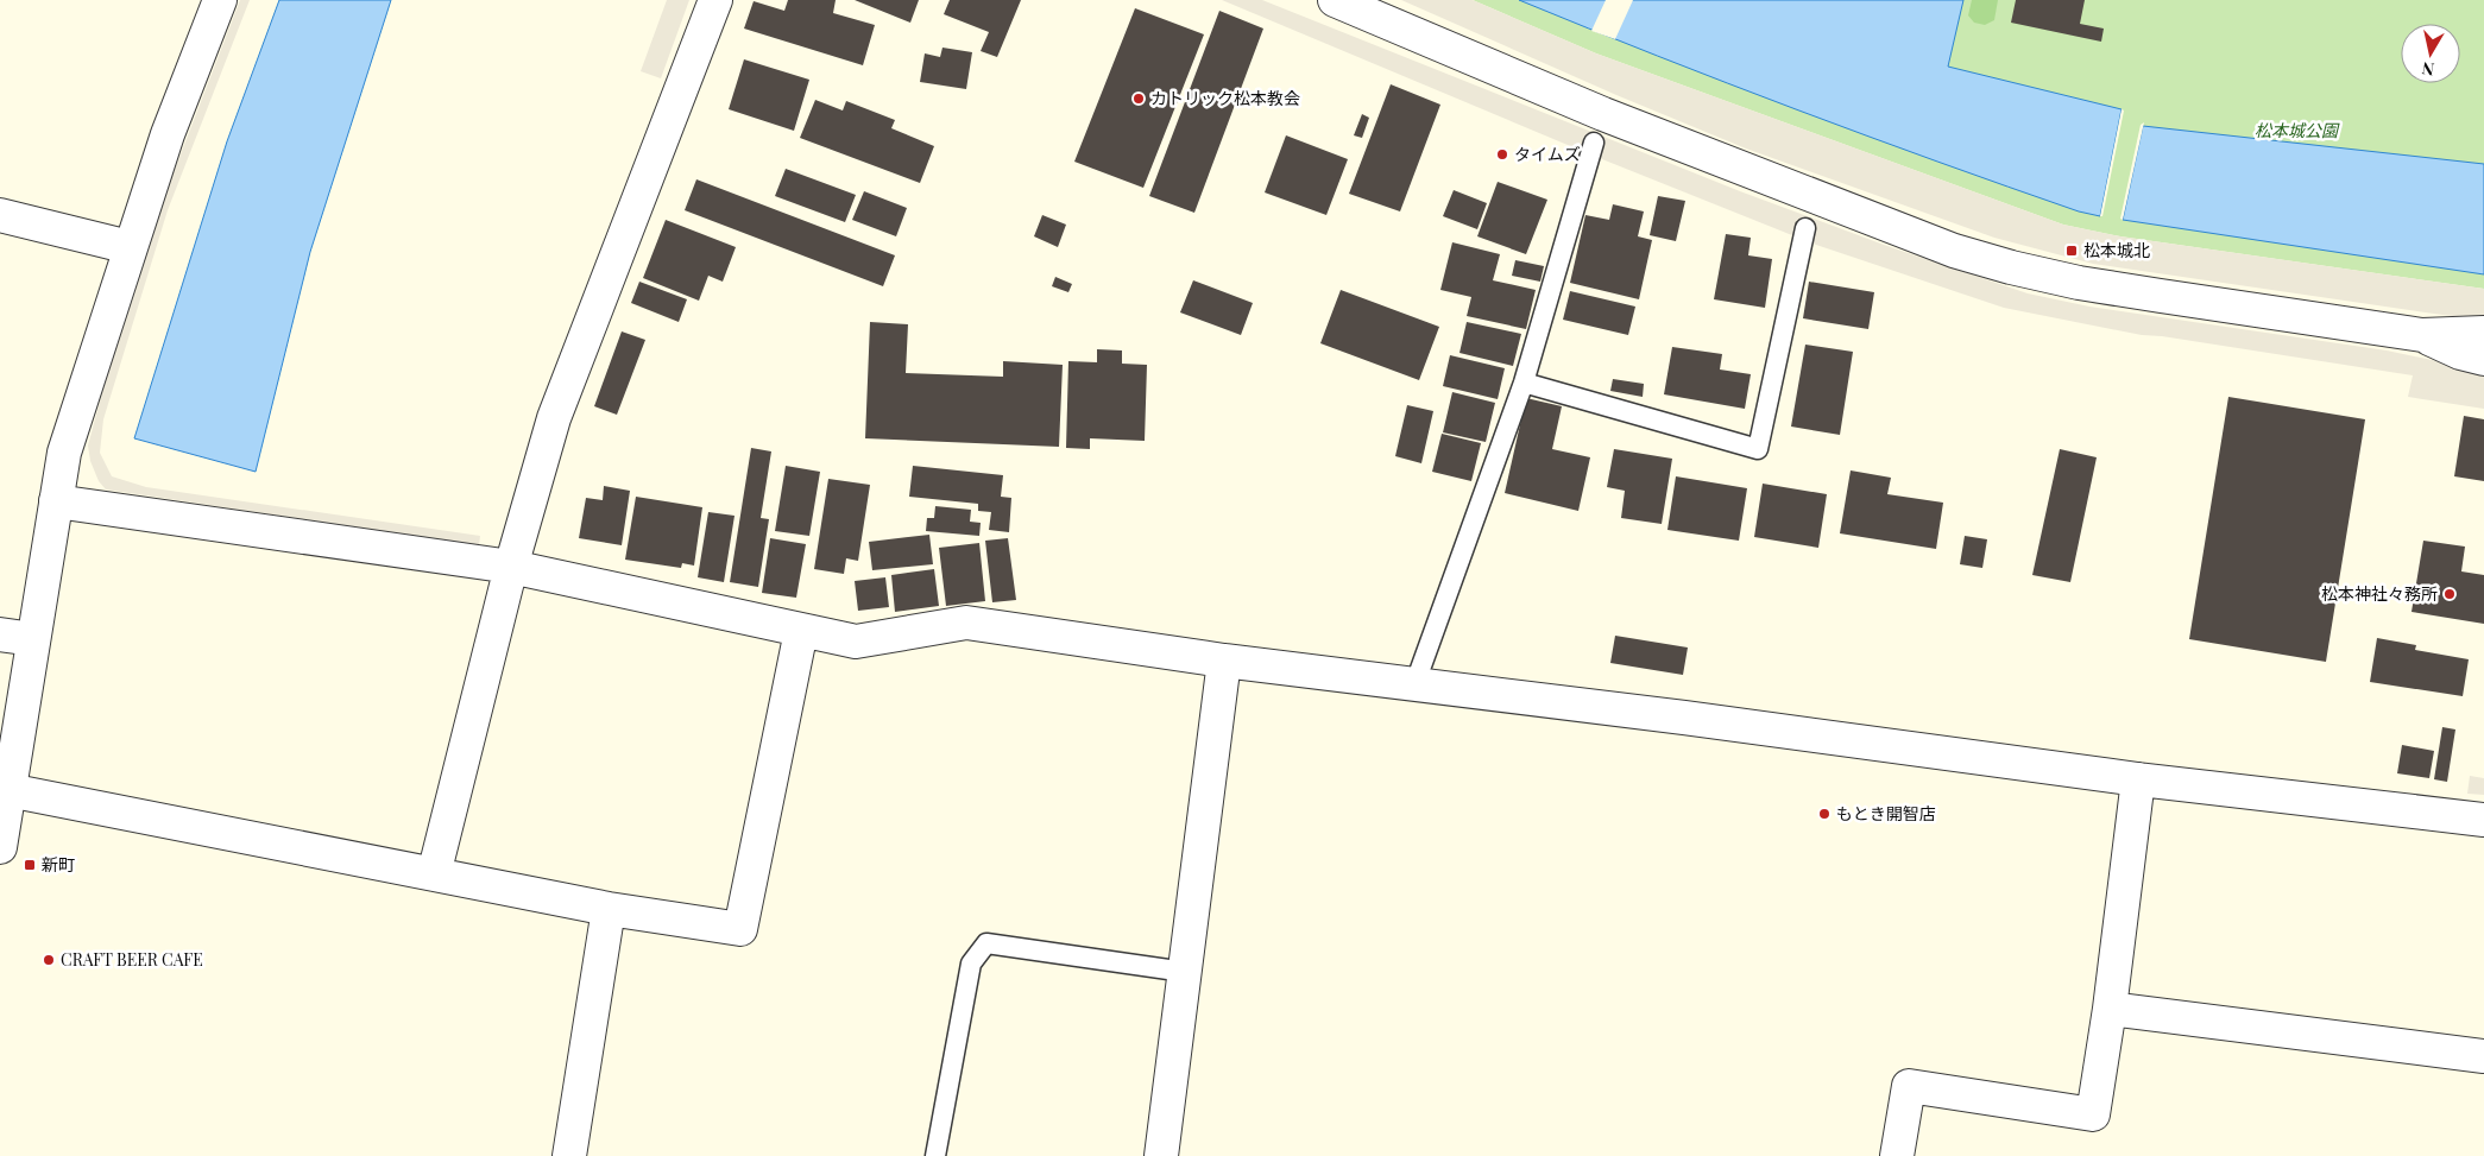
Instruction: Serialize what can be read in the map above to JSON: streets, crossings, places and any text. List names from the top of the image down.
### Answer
{
  "parks": ["松本城公園"],
  "places": {
    "other": [
      "カトリック松本教会",
      "タイムズ",
      "松本神社々務所",
      "もとき開智店",
      "CRAFT BEER CAFE"
    ],
    "transit": ["松本城北", "新町"]
  },
  "north": "bottom"
}
